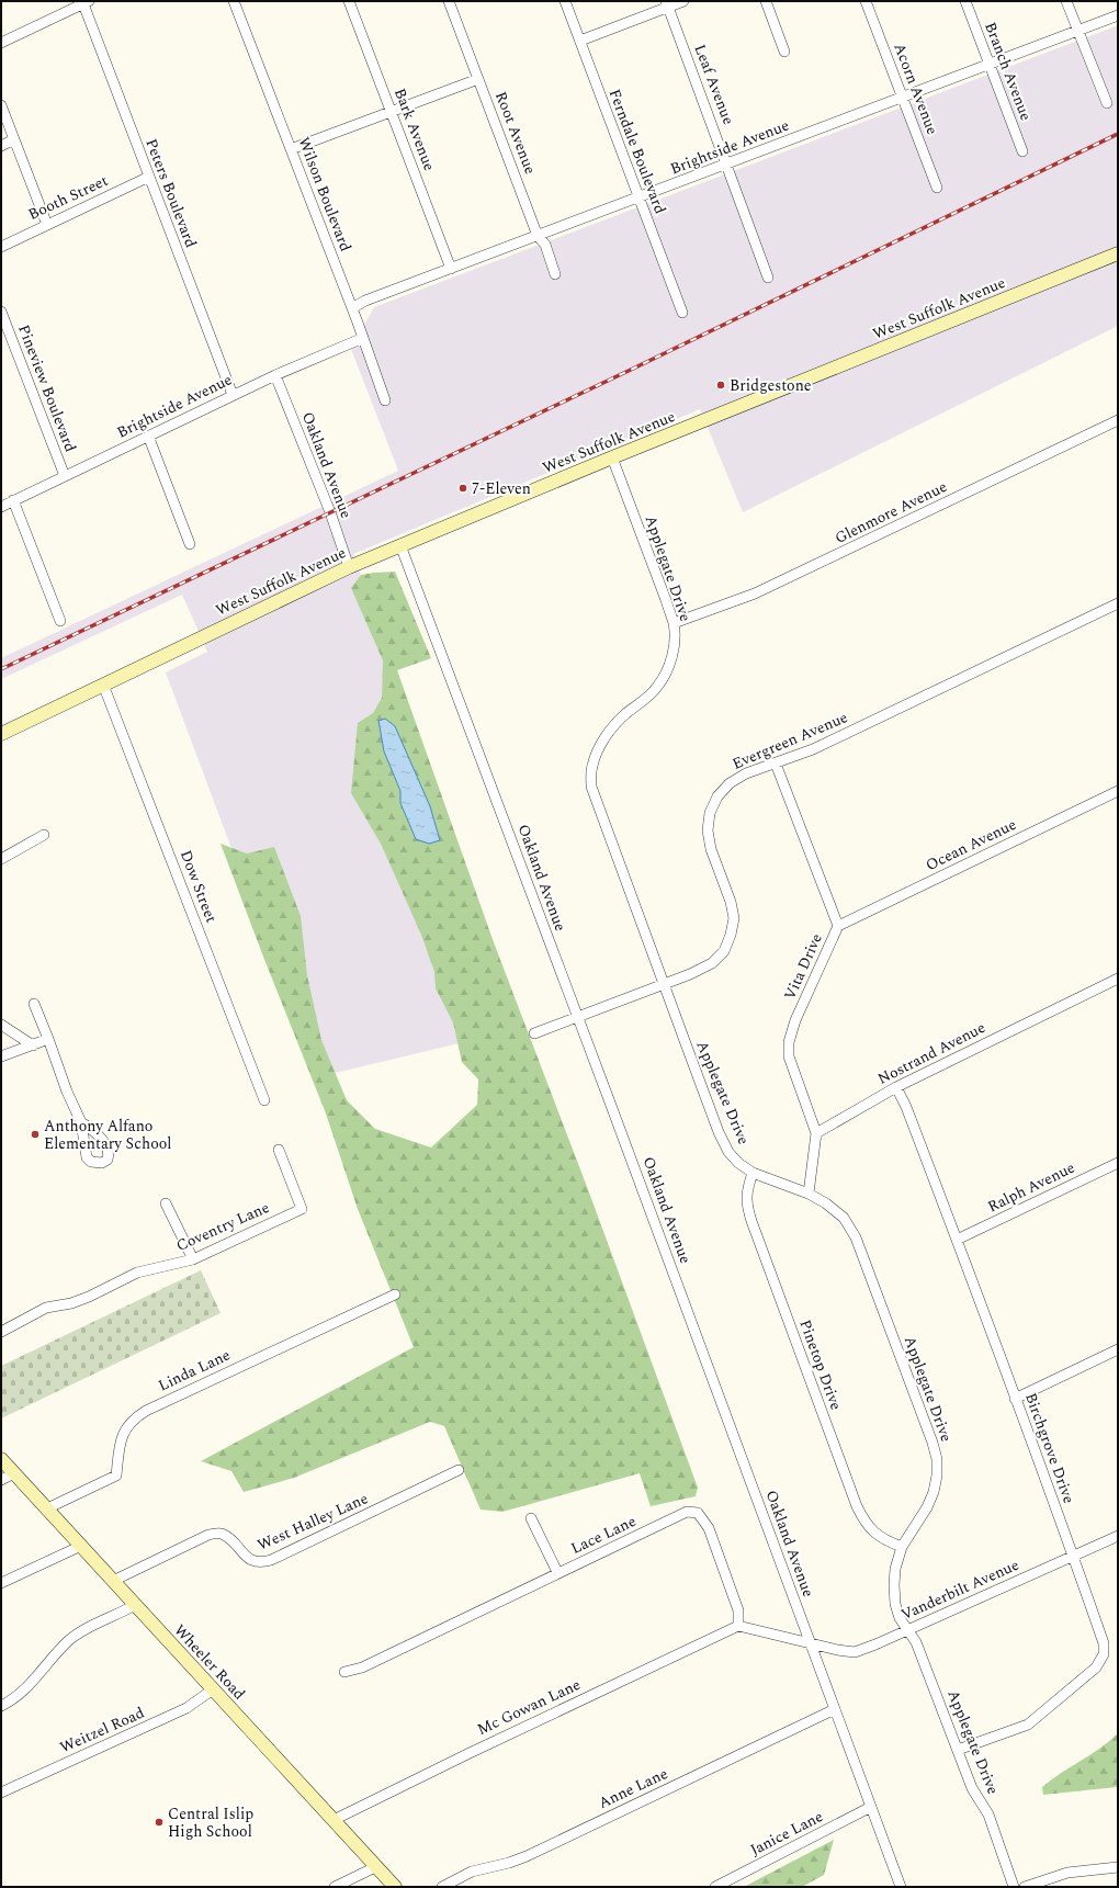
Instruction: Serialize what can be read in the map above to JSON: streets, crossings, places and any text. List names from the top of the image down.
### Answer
{
  "streets": {
    "main road": ["West Suffolk Avenue", "Wheeler Road"],
    "street": [
      "Branch Avenue",
      "Leaf Avenue",
      "Acorn Avenue",
      "Bark Avenue",
      "Root Avenue",
      "Brightside Avenue",
      "Ferndale Boulevard",
      "Peters Boulevard",
      "Wilson Boulevard",
      "Booth Street",
      "Pineview Boulevard",
      "Oakland Avenue",
      "Glenmore Avenue",
      "Applegate Drive",
      "Evergreen Avenue",
      "Ocean Avenue",
      "Dow Street",
      "Vita Drive",
      "Nostrand Avenue",
      "Ralph Avenue",
      "Coventry Lane",
      "Pinetop Drive",
      "Linda Lane",
      "Birchgrove Drive",
      "West Halley Lane",
      "Lace Lane",
      "Vanderbilt Avenue",
      "Mc Gowan Lane",
      "Weitzel Road",
      "Anne Lane",
      "Janice Lane"
    ]
  },
  "crossings": [
    ["Branch Avenue", "Brightside Avenue"],
    ["Leaf Avenue", "Brightside Avenue"],
    ["Acorn Avenue", "Brightside Avenue"],
    ["Bark Avenue", "Brightside Avenue"],
    ["Root Avenue", "Brightside Avenue"],
    ["Brightside Avenue", "Ferndale Boulevard"],
    ["Brightside Avenue", "Peters Boulevard"],
    ["Brightside Avenue", "Wilson Boulevard"],
    ["Brightside Avenue", "Pineview Boulevard"],
    ["Brightside Avenue", "Oakland Avenue"],
    ["Peters Boulevard", "Booth Street"],
    ["West Suffolk Avenue", "Oakland Avenue"],
    ["West Suffolk Avenue", "Applegate Drive"],
    ["West Suffolk Avenue", "Dow Street"],
    ["Oakland Avenue", "Evergreen Avenue"],
    ["Oakland Avenue", "Vanderbilt Avenue"],
    ["Oakland Avenue", "Anne Lane"],
    ["Oakland Avenue", "Janice Lane"],
    ["Glenmore Avenue", "Applegate Drive"],
    ["Applegate Drive", "Evergreen Avenue"],
    ["Applegate Drive", "Pinetop Drive"],
    ["Applegate Drive", "Birchgrove Drive"],
    ["Applegate Drive", "Vanderbilt Avenue"],
    ["Evergreen Avenue", "Vita Drive"],
    ["Ocean Avenue", "Vita Drive"],
    ["Vita Drive", "Nostrand Avenue"],
    ["Nostrand Avenue", "Birchgrove Drive"],
    ["Ralph Avenue", "Birchgrove Drive"],
    ["Linda Lane", "Wheeler Road"],
    ["Birchgrove Drive", "Vanderbilt Avenue"],
    ["West Halley Lane", "Wheeler Road"],
    ["Lace Lane", "Mc Gowan Lane"],
    ["Wheeler Road", "Mc Gowan Lane"],
    ["Wheeler Road", "Weitzel Road"]
  ],
  "places": [
    "Bridgestone",
    "7-Eleven",
    "Anthony Alfano Elementary School",
    "Central Islip High School"
  ]
}
